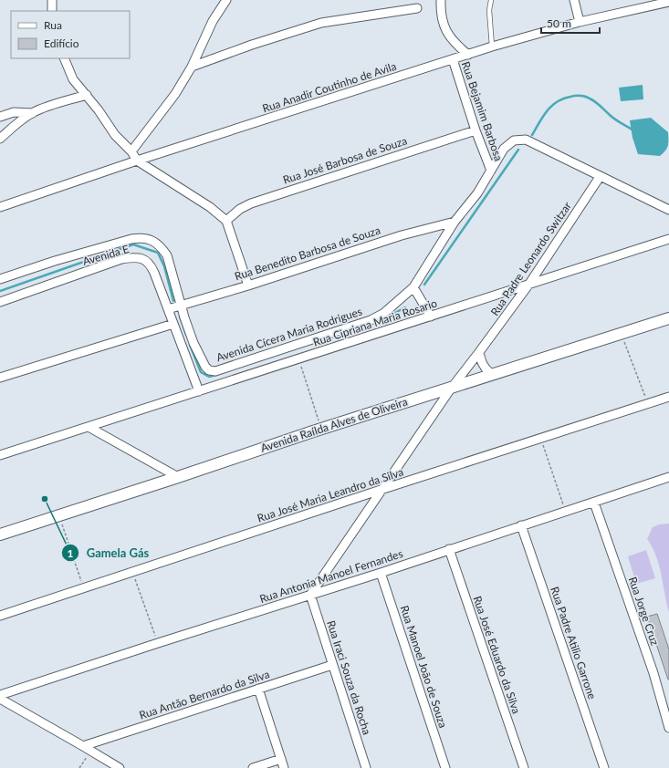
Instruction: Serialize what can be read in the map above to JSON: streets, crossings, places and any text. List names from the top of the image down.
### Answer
{
  "streets": {
    "street": [
      "Rua Anadir Coutinho de Avila",
      "Rua Bejamim Barbosa",
      "Rua José Barbosa de Souza",
      "Rua Benedito Barbosa de Souza",
      "Avenida E",
      "Rua Padre Leonardo Switzar",
      "Rua Cipriana Maria Rosario",
      "Avenida Cícera Maria Rodrigues",
      "Avenida Raílda Alves de Oliveira",
      "Rua José Maria Leandro da Silva",
      "Rua Antonia Manoel Fernandes",
      "Rua Jorge Cruz",
      "Rua Padre Atilio Garrone",
      "Rua José Eduardo da Silva",
      "Rua Manoel João de Souza",
      "Rua Iraci Souza da Rocha",
      "Rua Antão Bernardo da Silva"
    ]
  },
  "crossings": [
    ["Rua Anadir Coutinho de Avila", "Rua Bejamim Barbosa"],
    ["Rua Bejamim Barbosa", "Rua José Barbosa de Souza"],
    ["Rua Bejamim Barbosa", "Avenida Cícera Maria Rodrigues"],
    ["Rua Benedito Barbosa de Souza", "Avenida E"],
    ["Rua Benedito Barbosa de Souza", "Avenida Cícera Maria Rodrigues"],
    ["Avenida E", "Rua Cipriana Maria Rosario"],
    ["Rua Padre Leonardo Switzar", "Rua Cipriana Maria Rosario"],
    ["Rua Padre Leonardo Switzar", "Avenida Cícera Maria Rodrigues"],
    ["Rua Padre Leonardo Switzar", "Avenida Raílda Alves de Oliveira"],
    ["Rua Padre Leonardo Switzar", "Rua José Maria Leandro da Silva"],
    ["Rua Padre Leonardo Switzar", "Rua Antonia Manoel Fernandes"],
    ["Rua Padre Leonardo Switzar", "Rua Iraci Souza da Rocha"],
    ["Rua Antonia Manoel Fernandes", "Rua Jorge Cruz"],
    ["Rua Antonia Manoel Fernandes", "Rua Padre Atilio Garrone"],
    ["Rua Antonia Manoel Fernandes", "Rua José Eduardo da Silva"],
    ["Rua Antonia Manoel Fernandes", "Rua Manoel João de Souza"],
    ["Rua Antonia Manoel Fernandes", "Rua Iraci Souza da Rocha"],
    ["Rua Iraci Souza da Rocha", "Rua Antão Bernardo da Silva"]
  ],
  "places": ["Gamela Gás"],
  "legend": ["Rua", "Edifício"],
  "scale_bar": "50 m"
}
